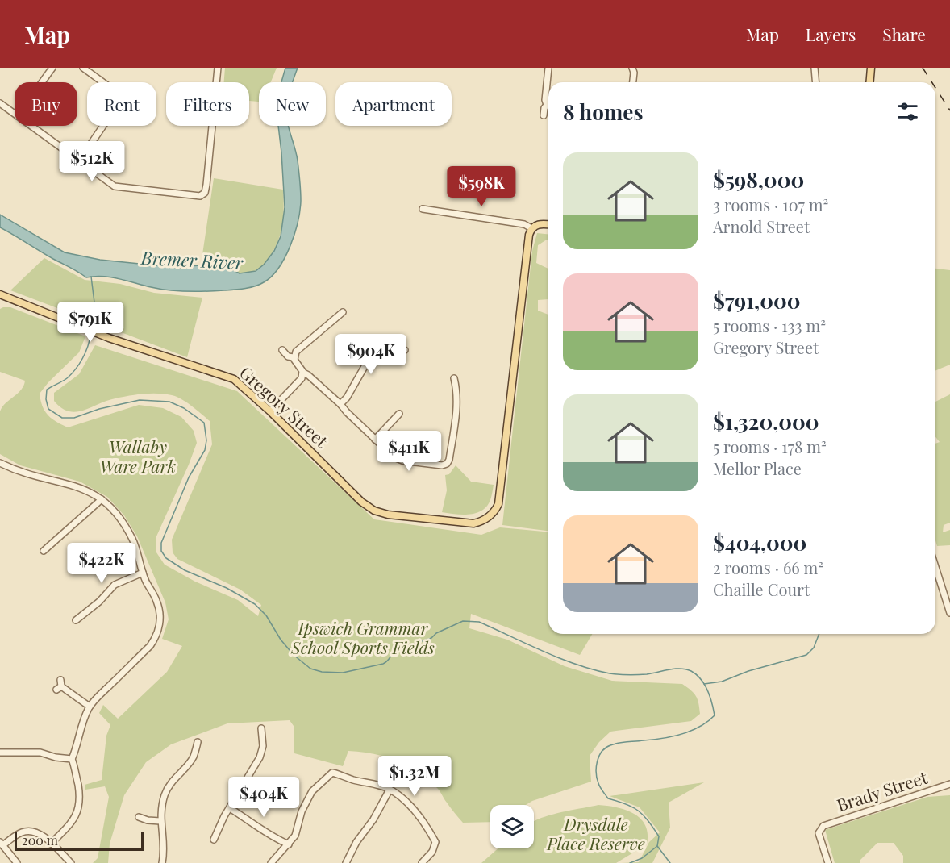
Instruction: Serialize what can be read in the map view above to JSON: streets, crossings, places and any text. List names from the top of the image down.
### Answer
{
  "streets": {
    "main road": ["Gregory Street"],
    "street": ["Brady Street"]
  },
  "water": ["Bremer River"],
  "parks": ["Wallaby Ware Park", "Ipswich Grammar School Sports Fields", "Drysdale Place Reserve"],
  "scale_bar": "200 m",
  "page": {
    "header": "Map",
    "nav": ["Map", "Layers", "Share"],
    "chip": [
      "Buy",
      "Rent",
      "Filters",
      "New",
      "Apartment"
    ],
    "heading": "8 homes",
    "list": [
      {
        "name": "$598,000",
        "note": "3 rooms · 107 m² · Arnold Street"
      },
      {
        "name": "$791,000",
        "note": "5 rooms · 133 m² · Gregory Street"
      },
      {
        "name": "$1,320,000",
        "note": "5 rooms · 178 m² · Mellor Place"
      },
      {
        "name": "$404,000",
        "note": "2 rooms · 66 m² · Chaille Court"
      }
    ],
    "price": [
      "$512K",
      "$598K",
      "$791K",
      "$904K",
      "$411K",
      "$422K",
      "$1.32M",
      "$404K"
    ],
    "scale": "200 m"
  }
}
